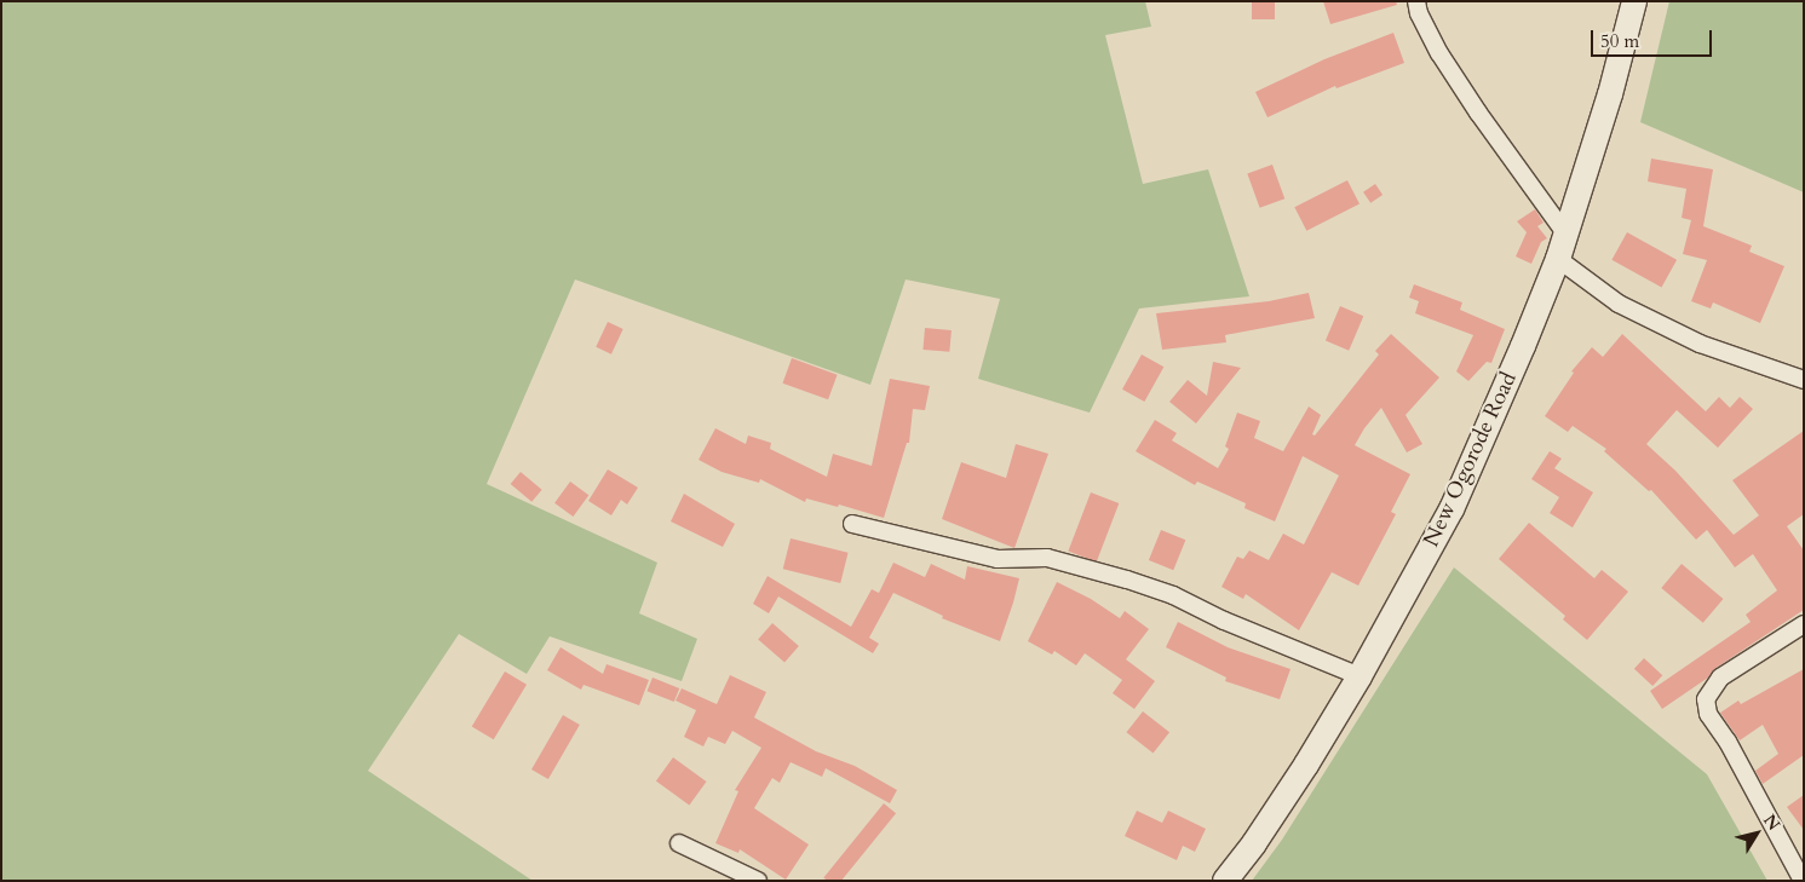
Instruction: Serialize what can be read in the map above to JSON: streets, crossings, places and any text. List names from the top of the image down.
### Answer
{
  "streets": {
    "street": ["New Ogorode Road"]
  },
  "scale_bar": "50 m",
  "north": "top right"
}
